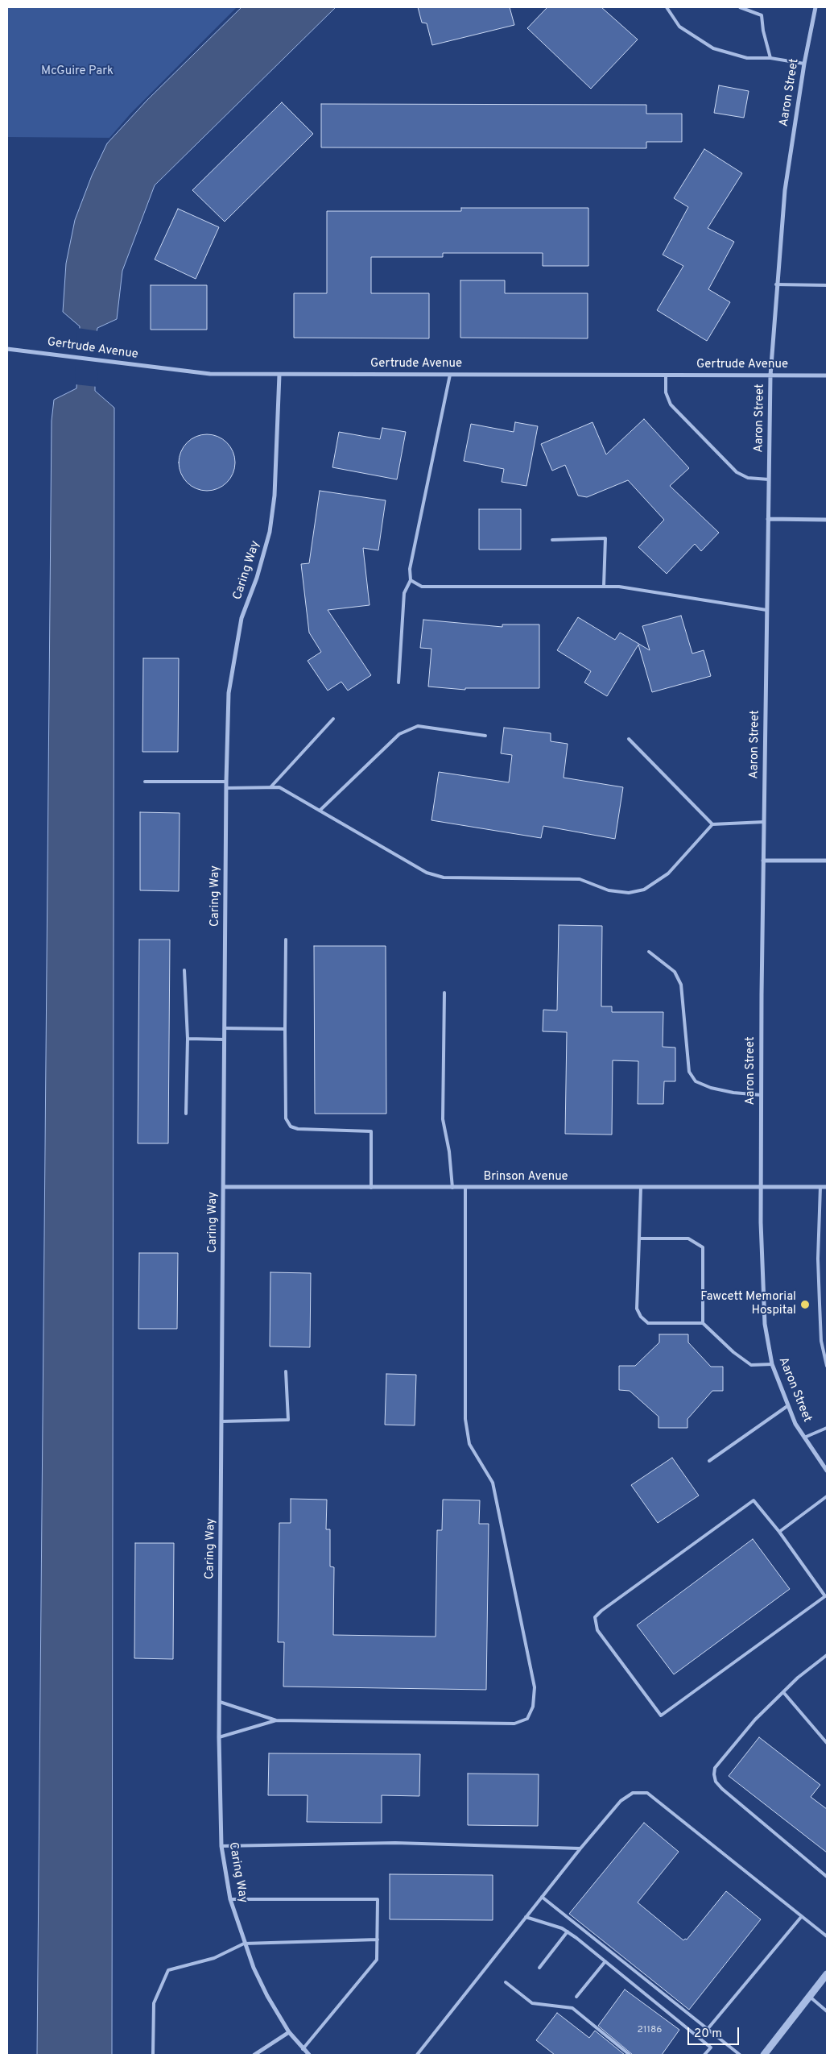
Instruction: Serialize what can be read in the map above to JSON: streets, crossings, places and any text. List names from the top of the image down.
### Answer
{
  "streets": {
    "street": [
      "Aaron Street",
      "Gertrude Avenue",
      "Caring Way",
      "Brinson Avenue"
    ]
  },
  "crossings": [
    ["Aaron Street", "Gertrude Avenue"],
    ["Aaron Street", "Brinson Avenue"],
    ["Gertrude Avenue", "Caring Way"],
    ["Caring Way", "Brinson Avenue"]
  ],
  "parks": ["McGuire Park"],
  "places": ["Fawcett Memorial Hospital"],
  "house_numbers": ["21186"],
  "scale_bar": "20 m"
}
